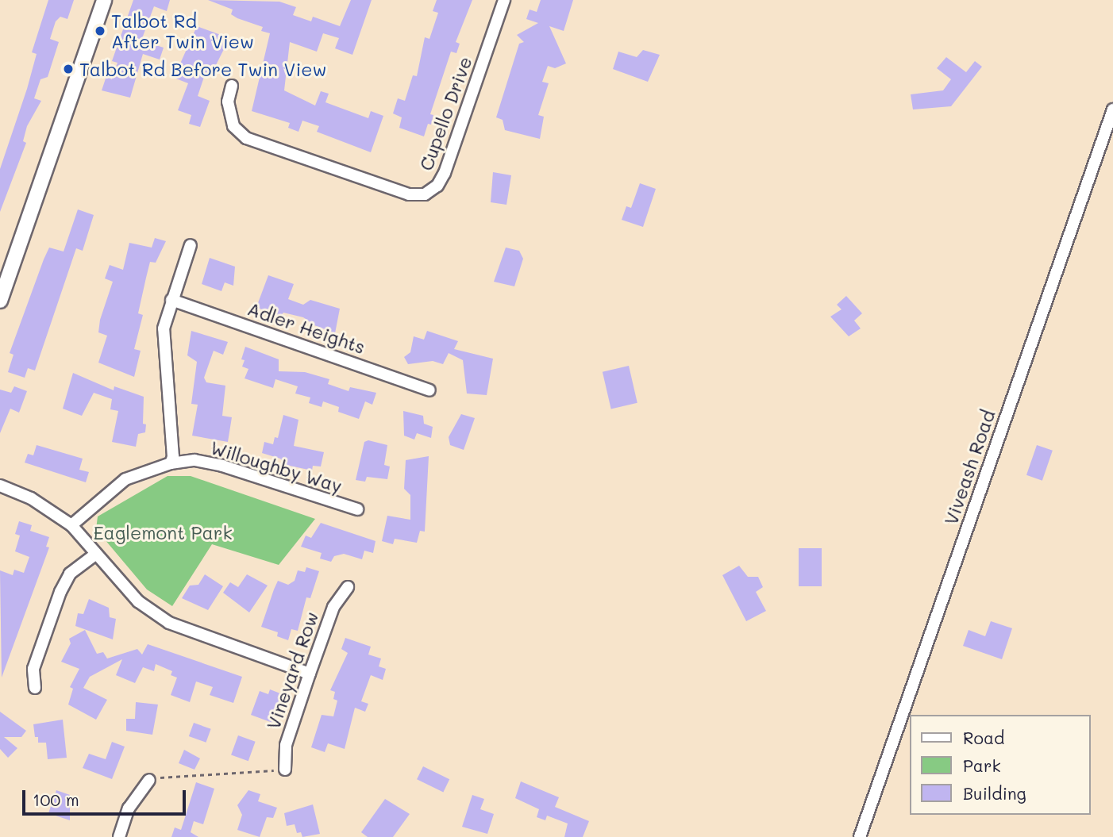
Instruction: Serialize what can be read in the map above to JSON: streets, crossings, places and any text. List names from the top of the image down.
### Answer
{
  "streets": {
    "street": [
      "Cupello Drive",
      "Adler Heights",
      "Willoughby Way",
      "Viveash Road",
      "Vineyard Row"
    ]
  },
  "parks": ["Eaglemont Park"],
  "places": ["Talbot Rd After Twin View", "Talbot Rd Before Twin View"],
  "legend": ["Road", "Park", "Building"],
  "scale_bar": "100 m"
}
